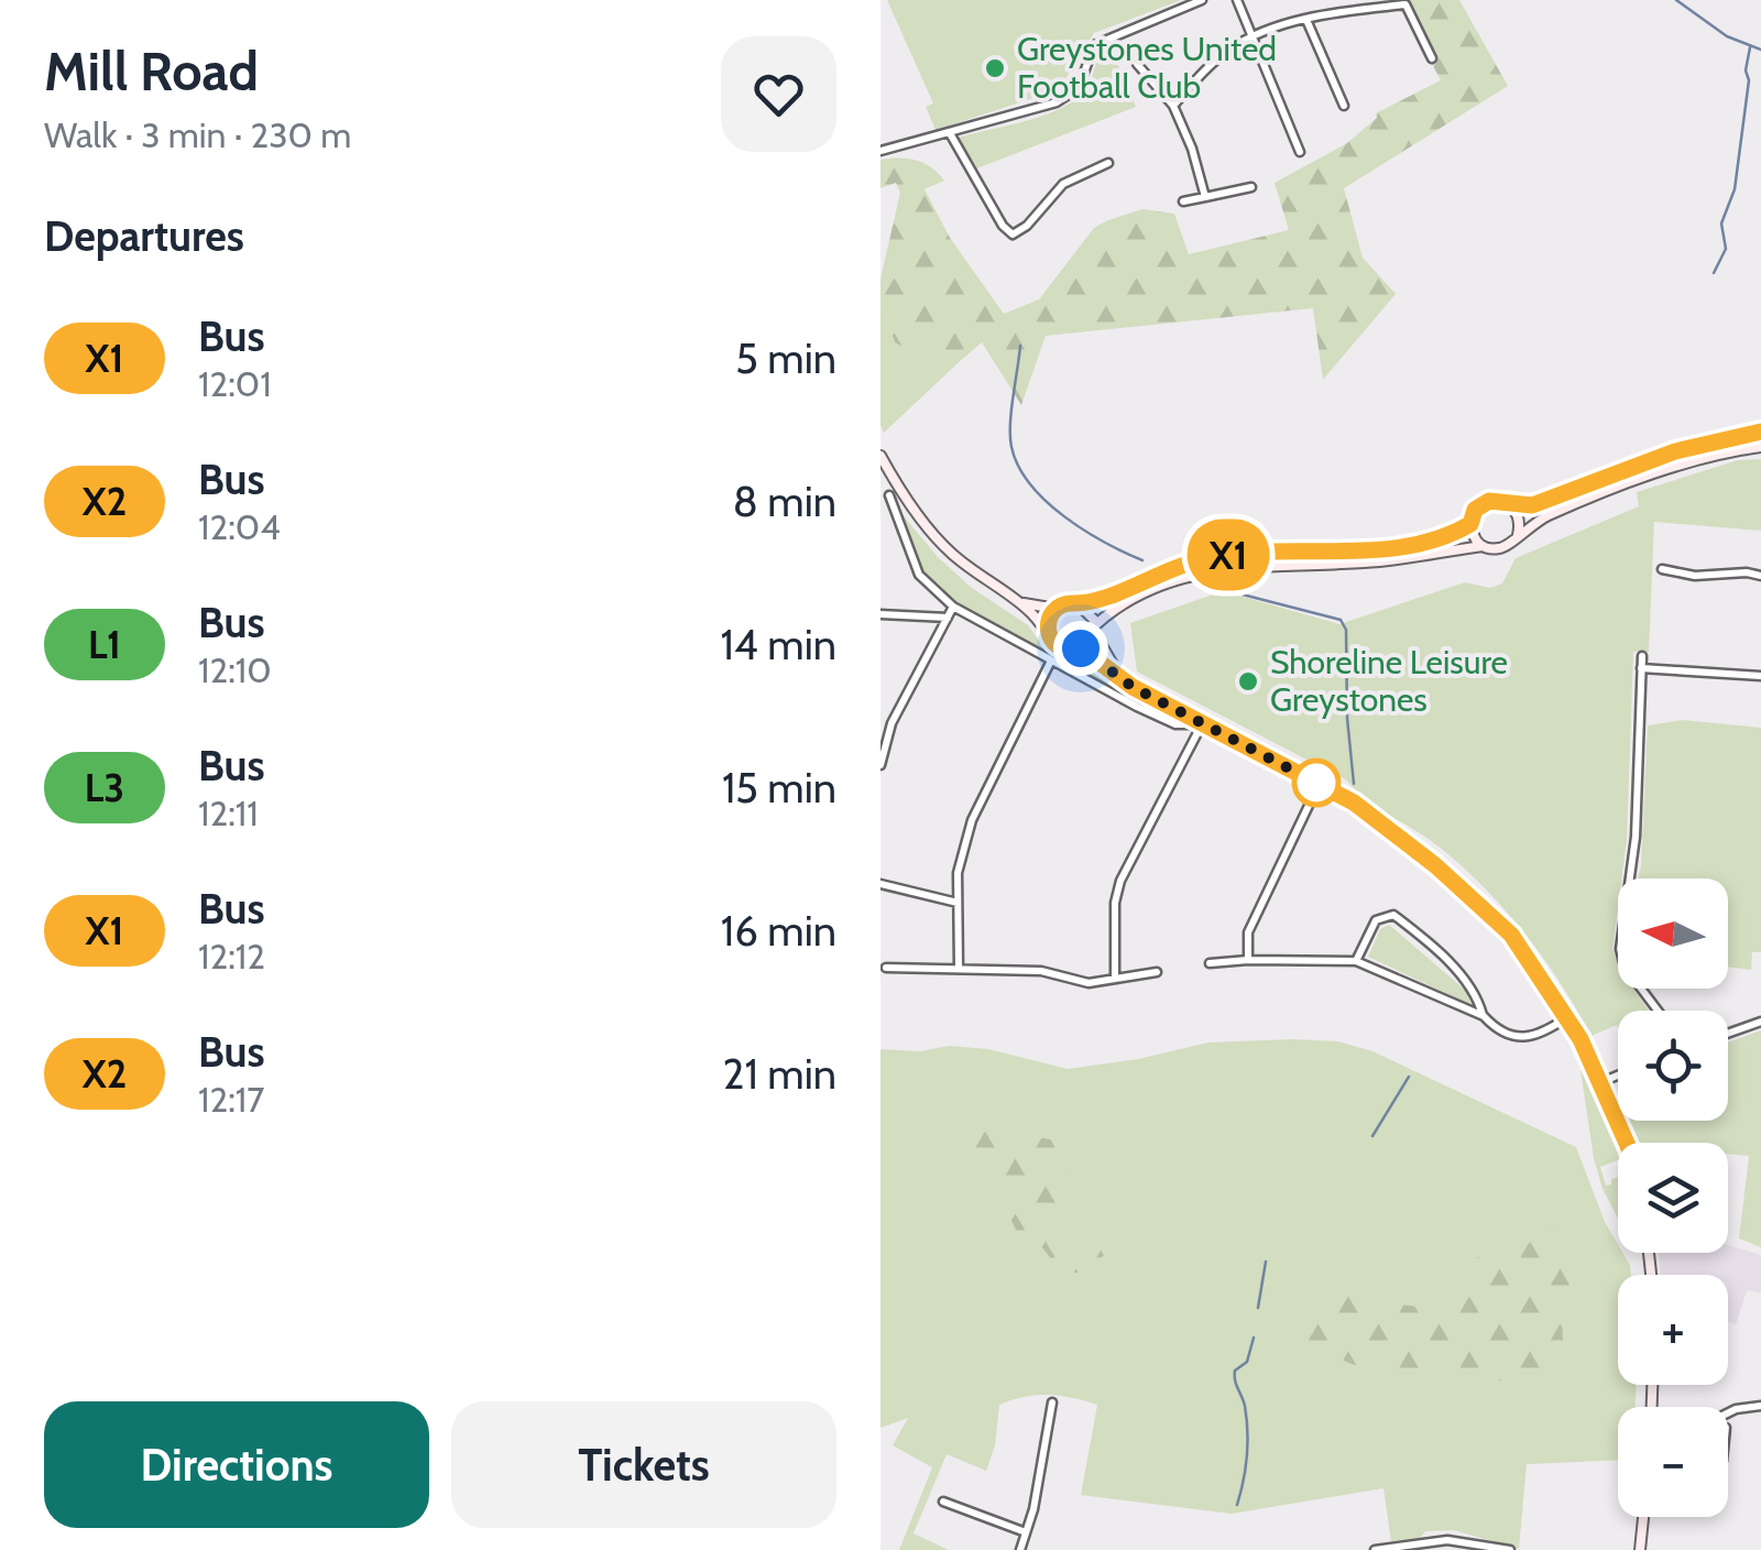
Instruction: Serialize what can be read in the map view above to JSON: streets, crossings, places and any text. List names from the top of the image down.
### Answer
{
  "places": ["Greystones United Football Club", "Shoreline Leisure Greystones"],
  "lines": ["bus line X1"],
  "north": "left",
  "page": {
    "heading": [
      ["Mill Road", "Walk · 3 min · 230 m"],
      "Departures"
    ],
    "on_map": "X1",
    "list": [
      {
        "mark": "X1",
        "name": "Bus",
        "note": "12:01",
        "value": "5 min"
      },
      {
        "mark": "X2",
        "name": "Bus",
        "note": "12:04",
        "value": "8 min"
      },
      {
        "mark": "L1",
        "name": "Bus",
        "note": "12:10",
        "value": "14 min"
      },
      {
        "mark": "L3",
        "name": "Bus",
        "note": "12:11",
        "value": "15 min"
      },
      {
        "mark": "X1",
        "name": "Bus",
        "note": "12:12",
        "value": "16 min"
      },
      {
        "mark": "X2",
        "name": "Bus",
        "note": "12:17",
        "value": "21 min"
      }
    ],
    "map_buttons": ["+", "−"],
    "buttons": ["Directions", "Tickets"]
  }
}
